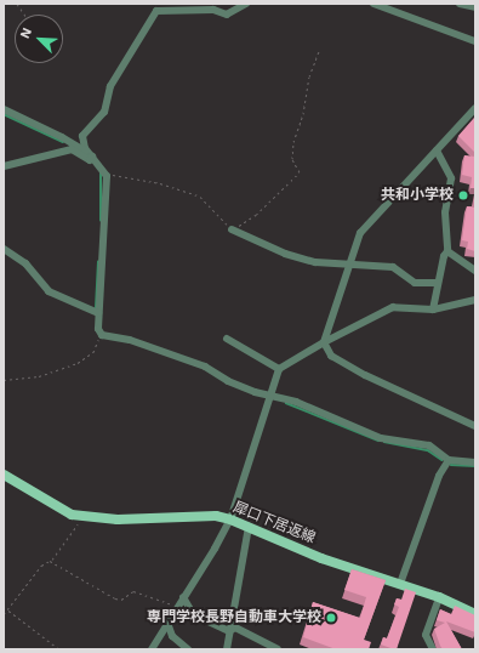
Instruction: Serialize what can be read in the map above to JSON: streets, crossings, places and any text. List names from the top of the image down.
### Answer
{
  "streets": {
    "main road": ["犀口下居返線"]
  },
  "places": ["共和小学校", "専門学校長野自動車大学校"],
  "north": "top left"
}
